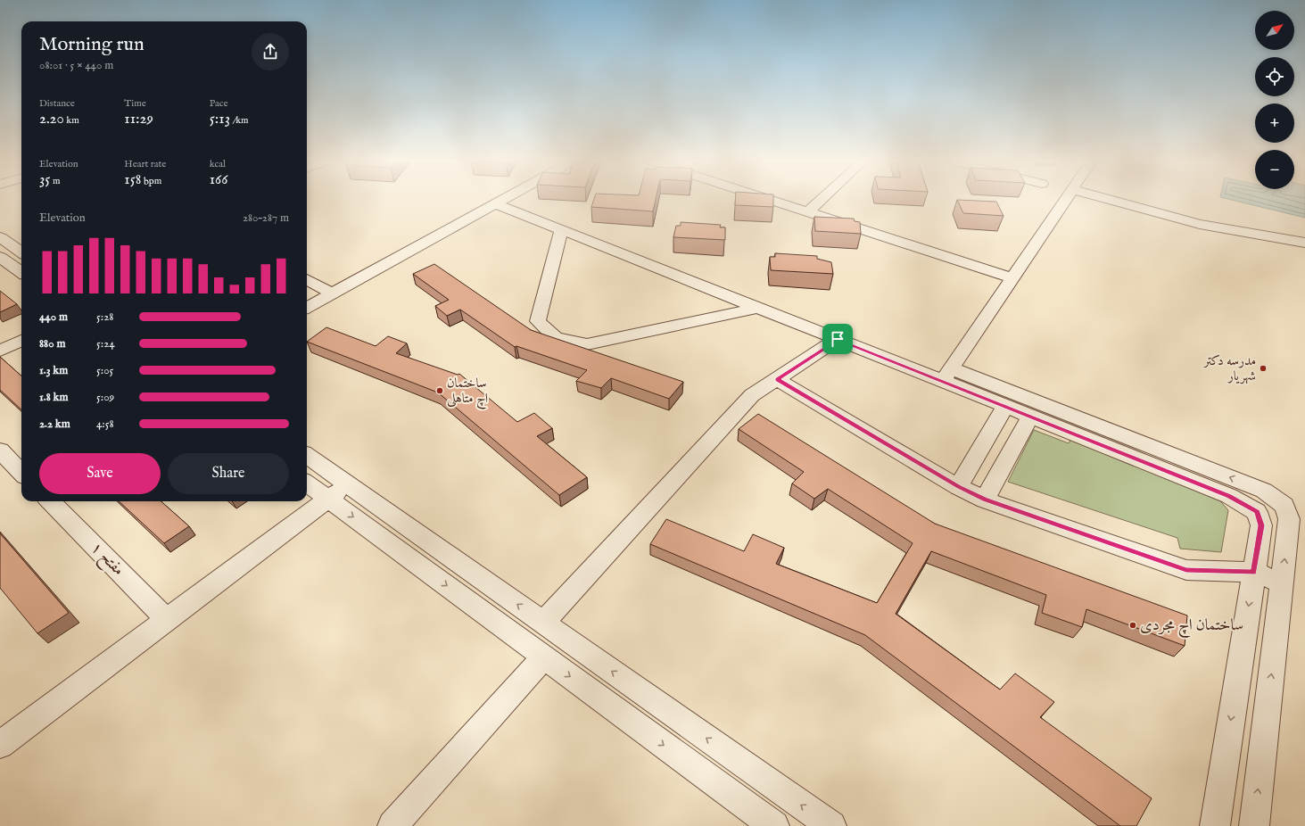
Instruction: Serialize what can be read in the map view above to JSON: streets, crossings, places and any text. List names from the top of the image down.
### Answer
{
  "streets": {
    "street": ["مفتح ۱"]
  },
  "places": ["مدرسه دکتر شهریار", "ساختمان اچ متاهلی", "ساختمان اچ مجردی"],
  "north": "top right",
  "page": {
    "map_buttons": ["+", "−"],
    "heading": ["Morning run", "08:01 · 5 × 440 m"],
    "stats": [
      ["Distance", "2.20 km"],
      ["Time", "11:29"],
      ["Pace", "5:13 /km"],
      ["Elevation", "35 m"],
      ["Heart rate", "158 bpm"],
      ["kcal", "166"]
    ],
    "chart": ["Elevation", "280–287 m"],
    "list": [
      {
        "name": "440 m",
        "note": "5:28"
      },
      {
        "name": "880 m",
        "note": "5:24"
      },
      {
        "name": "1.3 km",
        "note": "5:05"
      },
      {
        "name": "1.8 km",
        "note": "5:09"
      },
      {
        "name": "2.2 km",
        "note": "4:58"
      }
    ],
    "buttons": ["Save", "Share"]
  }
}
